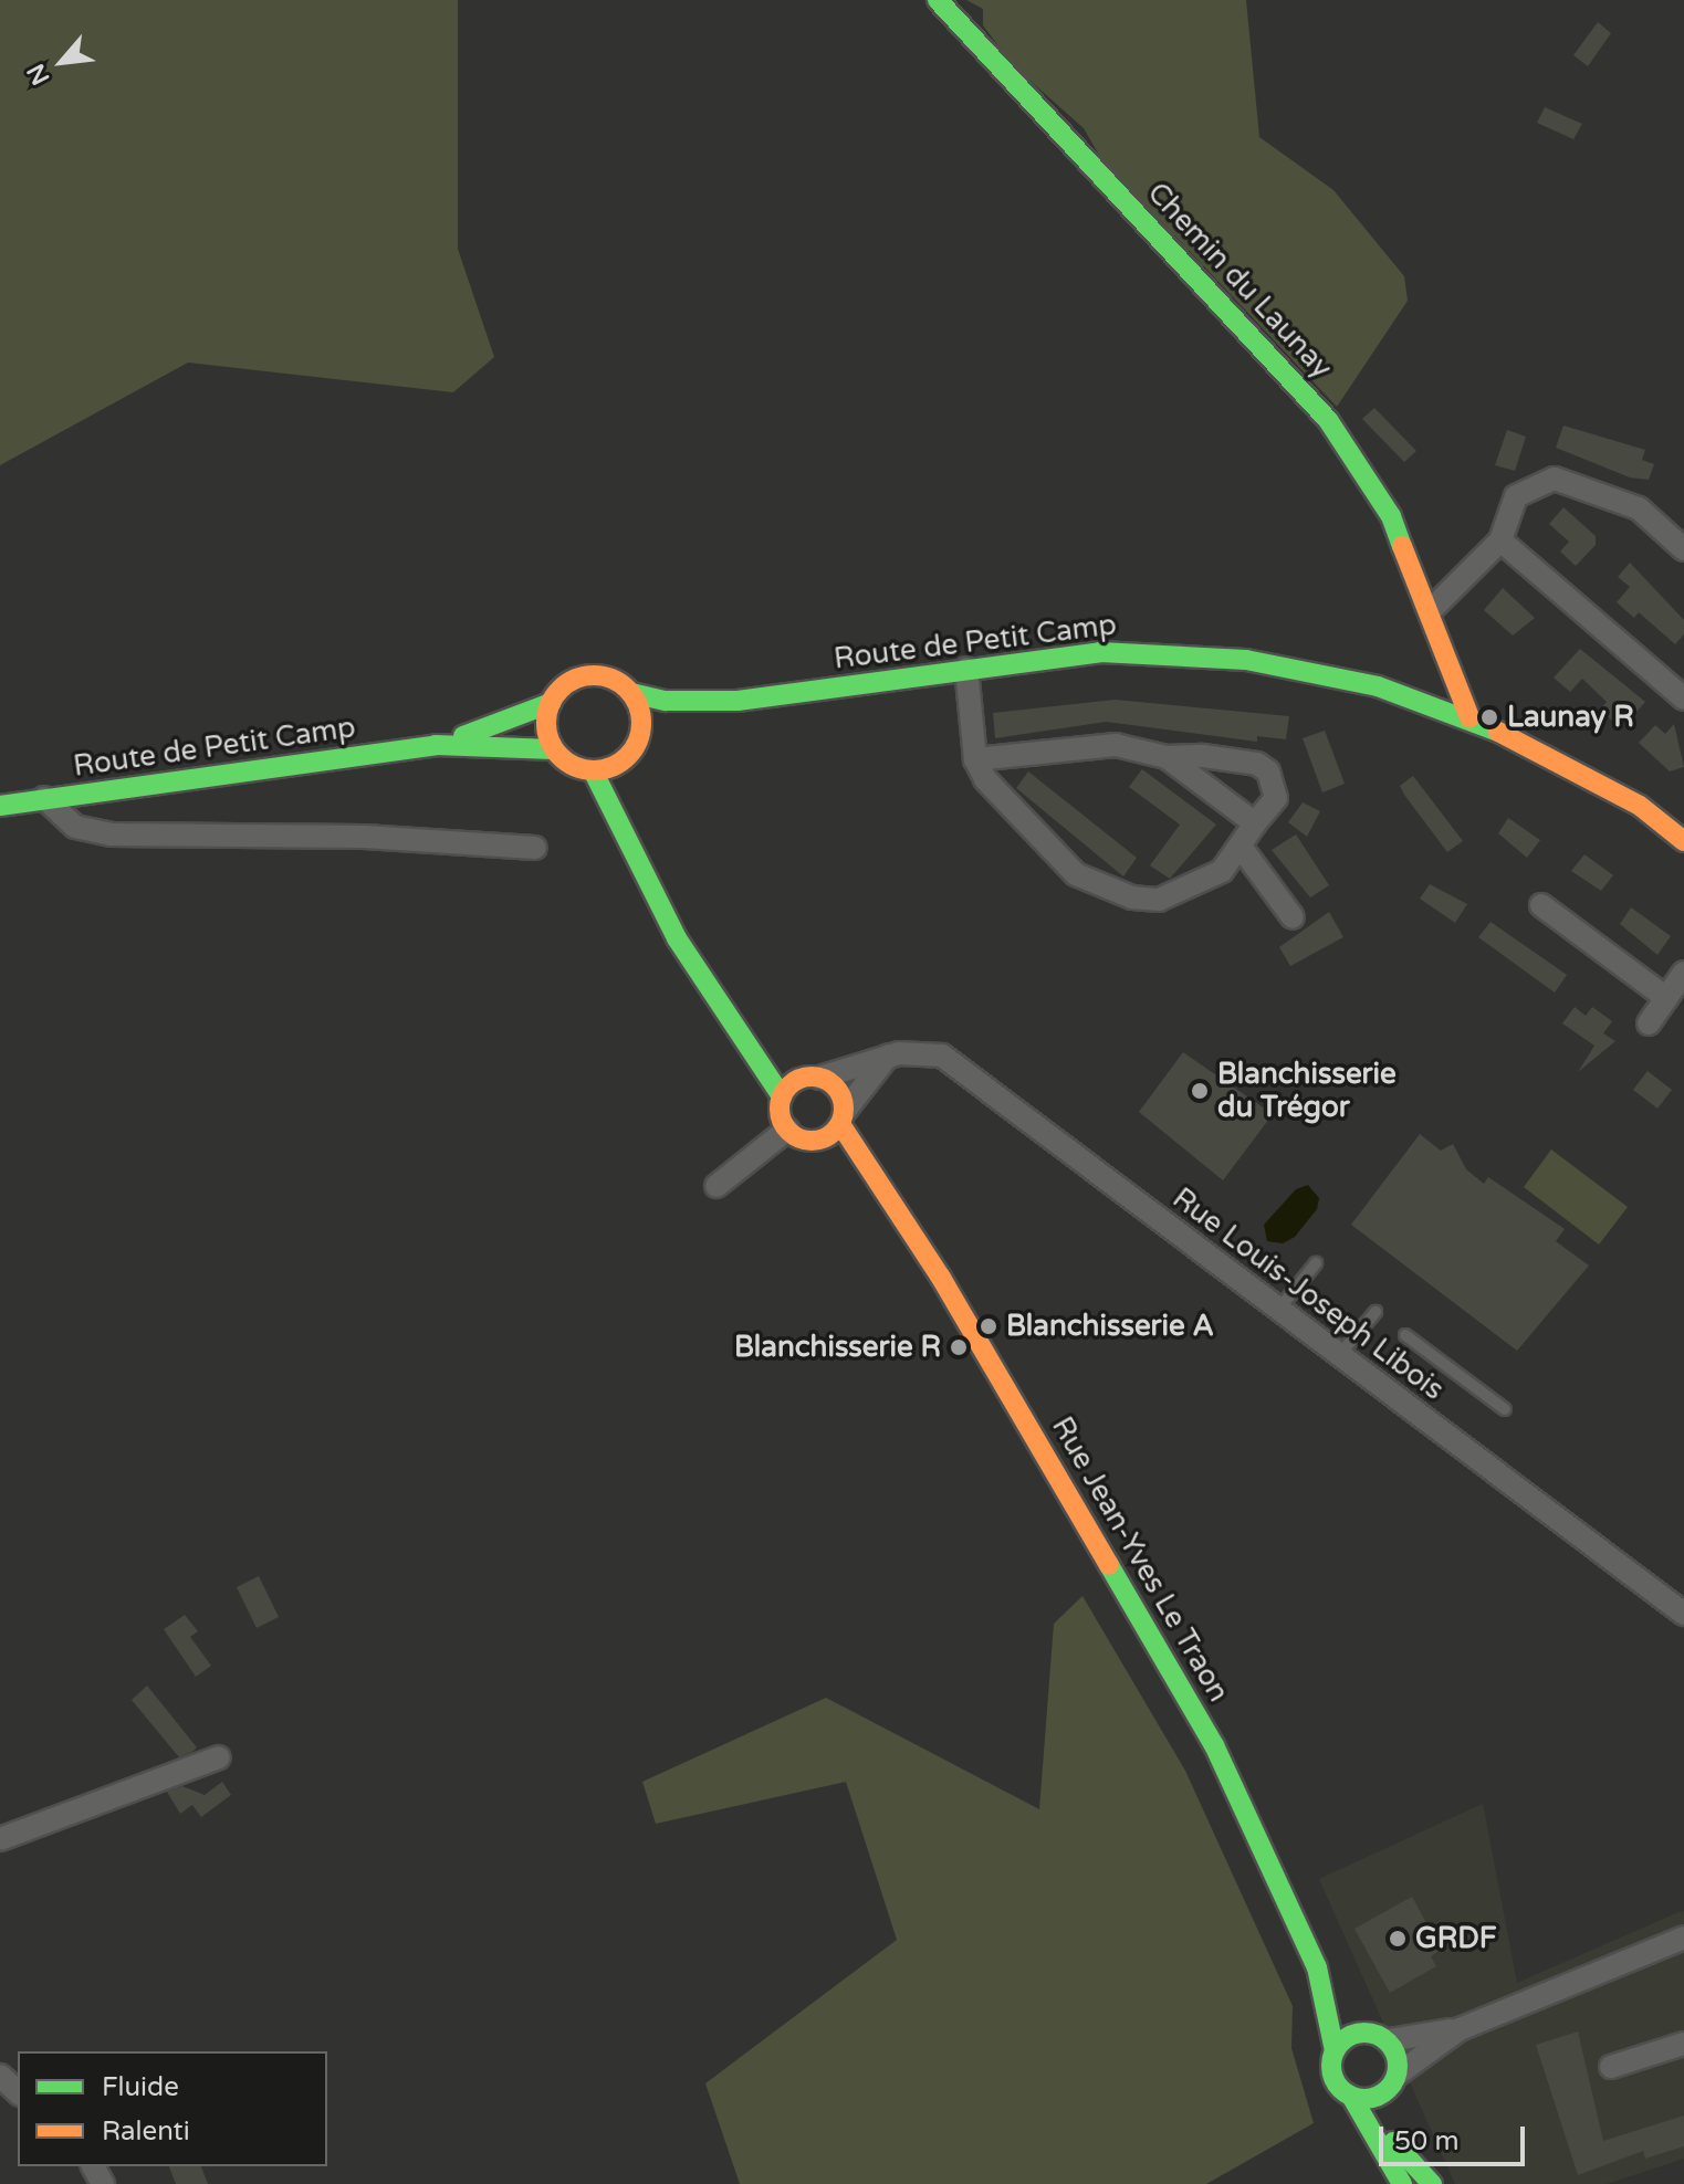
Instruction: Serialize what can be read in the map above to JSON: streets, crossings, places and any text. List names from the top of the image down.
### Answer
{
  "streets": {
    "main road": ["Chemin du Launay", "Route de Petit Camp", "Rue Jean-Yves Le Traon"],
    "street": ["Rue Louis-Joseph Libois"]
  },
  "crossings": [
    ["Chemin du Launay", "Route de Petit Camp"],
    ["Rue Louis-Joseph Libois", "Rue Jean-Yves Le Traon"]
  ],
  "places": [
    "Launay R",
    "Blanchisserie du Trégor",
    "Blanchisserie A",
    "Blanchisserie R",
    "GRDF"
  ],
  "legend": ["Fluide", "Ralenti"],
  "scale_bar": "50 m",
  "north": "bottom left"
}
